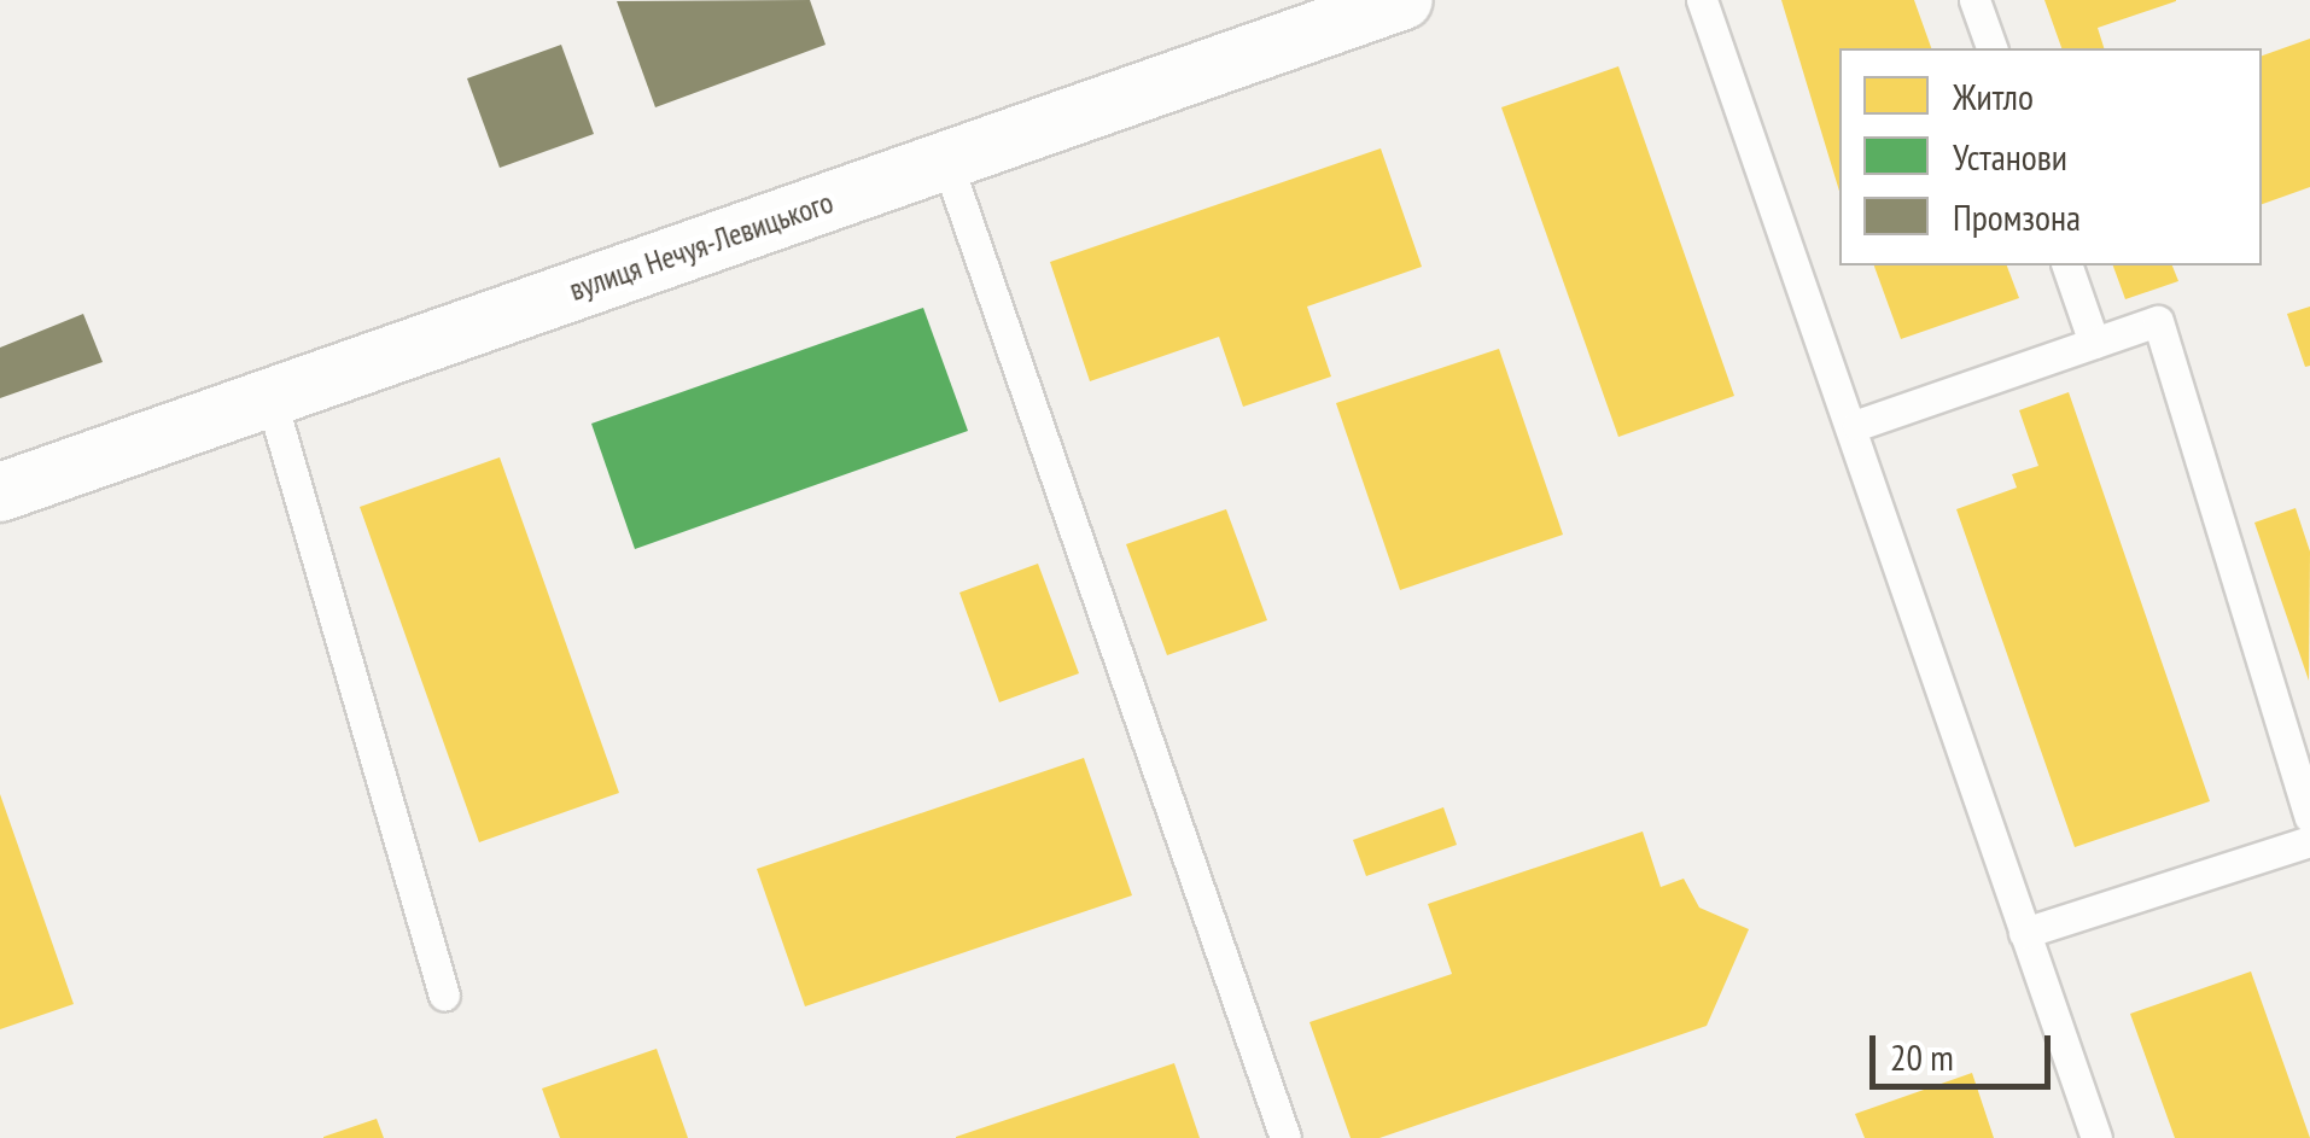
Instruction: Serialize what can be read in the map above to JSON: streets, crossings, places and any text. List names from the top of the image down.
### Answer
{
  "streets": {
    "street": ["вулиця Нечуя-Левицького"]
  },
  "legend": ["Житло", "Установи", "Промзона"],
  "scale_bar": "20 m"
}
